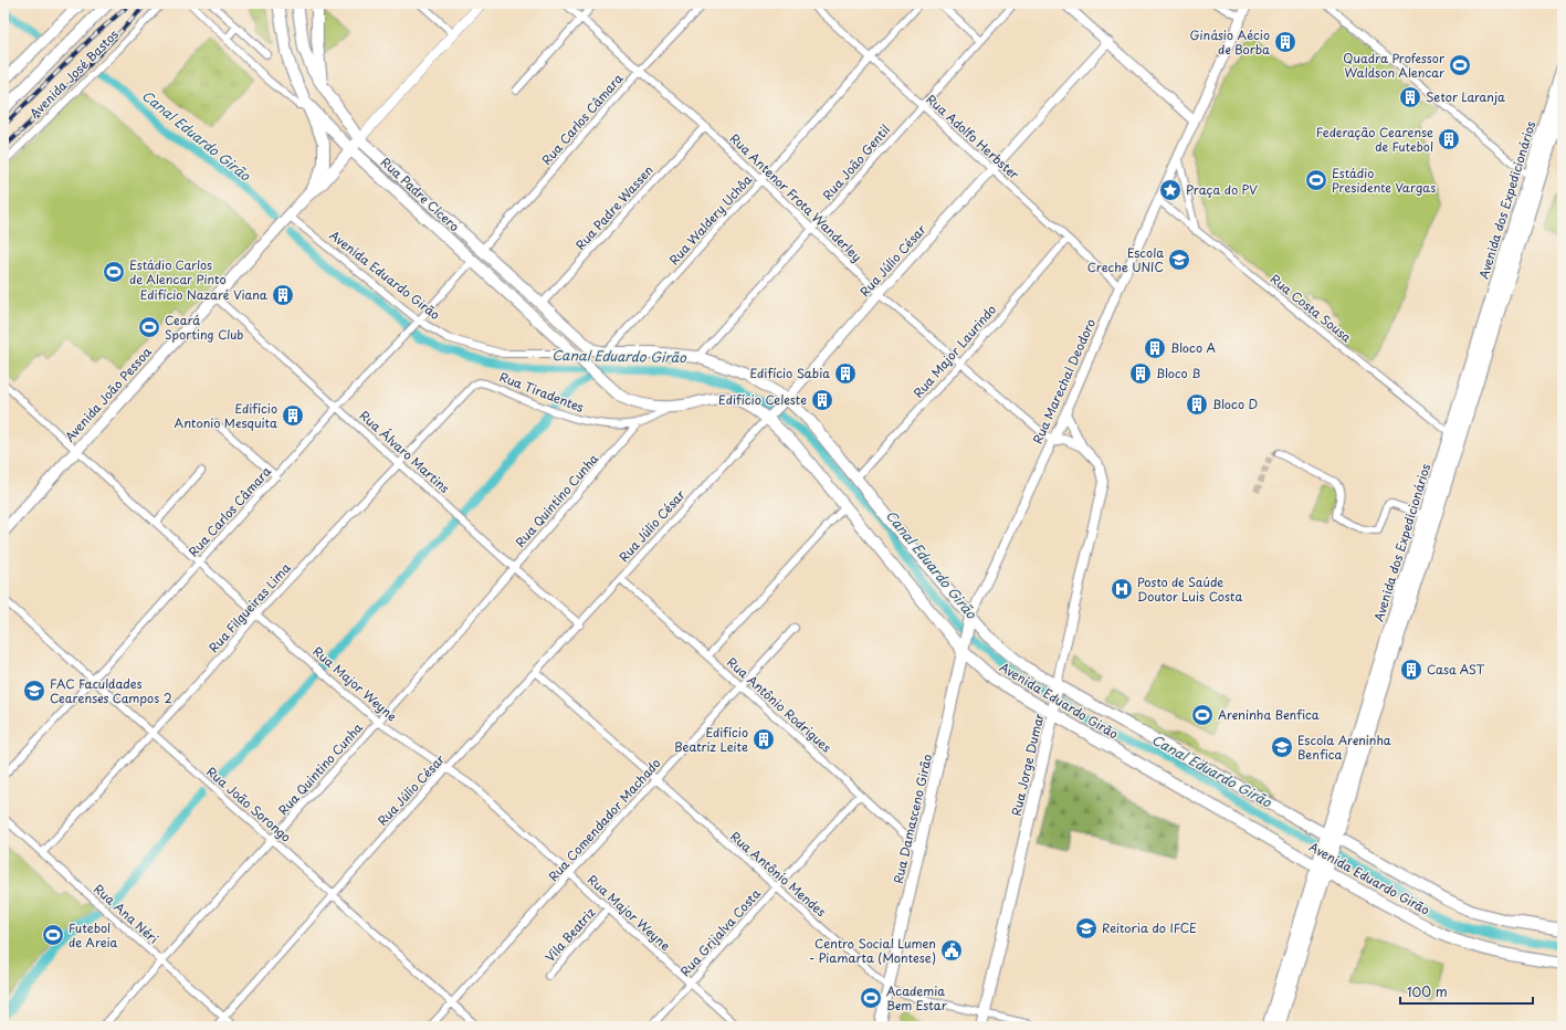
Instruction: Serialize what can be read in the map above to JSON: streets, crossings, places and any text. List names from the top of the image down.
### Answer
{
  "streets": {
    "main road": [
      "Avenida José Bastos",
      "Rua Padre Cícero",
      "Avenida dos Expedicionários",
      "Avenida Eduardo Girão",
      "Avenida João Pessoa",
      "Rua Jorge Dumar",
      "Rua Damasceno Girão"
    ],
    "street": [
      "Rua Carlos Câmara",
      "Rua Adolfo Herbster",
      "Rua João Gentil",
      "Rua Antenor Frota Wanderley",
      "Rua Padre Wassen",
      "Rua Waldery Uchôa",
      "Rua Júlio César",
      "Rua Costa Sousa",
      "Rua Major Laurindo",
      "Rua Marechal Deodoro",
      "Rua Tiradentes",
      "Rua Álvaro Martins",
      "Rua Quintino Cunha",
      "Rua Filgueiras Lima",
      "Rua Major Weyne",
      "Rua Antônio Rodrigues",
      "Rua João Sorongo",
      "Rua Comendador Machado",
      "Rua Antônio Mendes",
      "Rua Ana Néri",
      "Rua Grijalva Costa",
      "Vila Beatriz"
    ]
  },
  "crossings": [
    ["Rua Carlos Câmara", "Rua Padre Cícero"],
    ["Rua Carlos Câmara", "Rua Antenor Frota Wanderley"],
    ["Rua Carlos Câmara", "Avenida Eduardo Girão"],
    ["Rua Carlos Câmara", "Rua Álvaro Martins"],
    ["Rua Carlos Câmara", "Rua Major Weyne"],
    ["Rua Carlos Câmara", "Rua João Sorongo"],
    ["Rua Adolfo Herbster", "Rua João Gentil"],
    ["Rua Adolfo Herbster", "Rua Waldery Uchôa"],
    ["Rua Adolfo Herbster", "Rua Júlio César"],
    ["Rua Adolfo Herbster", "Rua Major Laurindo"],
    ["Rua Adolfo Herbster", "Rua Marechal Deodoro"],
    ["Rua João Gentil", "Rua Antenor Frota Wanderley"],
    ["Rua João Gentil", "Avenida Eduardo Girão"],
    ["Rua Padre Cícero", "Rua Padre Wassen"],
    ["Rua Padre Cícero", "Rua Waldery Uchôa"],
    ["Rua Padre Cícero", "Avenida Eduardo Girão"],
    ["Rua Padre Cícero", "Avenida João Pessoa"],
    ["Rua Antenor Frota Wanderley", "Rua Padre Wassen"],
    ["Rua Antenor Frota Wanderley", "Rua Waldery Uchôa"],
    ["Rua Antenor Frota Wanderley", "Rua Júlio César"],
    ["Rua Antenor Frota Wanderley", "Rua Major Laurindo"],
    ["Rua Antenor Frota Wanderley", "Rua Marechal Deodoro"],
    ["Avenida dos Expedicionários", "Avenida Eduardo Girão"],
    ["Avenida dos Expedicionários", "Rua Costa Sousa"],
    ["Rua Waldery Uchôa", "Avenida Eduardo Girão"],
    ["Rua Júlio César", "Avenida Eduardo Girão"],
    ["Rua Júlio César", "Rua Álvaro Martins"],
    ["Rua Júlio César", "Rua Major Weyne"],
    ["Rua Júlio César", "Rua Antônio Rodrigues"],
    ["Rua Júlio César", "Rua João Sorongo"],
    ["Rua Júlio César", "Rua Antônio Mendes"],
    ["Rua Júlio César", "Rua Ana Néri"],
    ["Avenida Eduardo Girão", "Rua Major Laurindo"],
    ["Avenida Eduardo Girão", "Rua Marechal Deodoro"],
    ["Avenida Eduardo Girão", "Rua Tiradentes"],
    ["Avenida Eduardo Girão", "Avenida João Pessoa"],
    ["Avenida Eduardo Girão", "Rua Jorge Dumar"],
    ["Avenida Eduardo Girão", "Rua Damasceno Girão"],
    ["Rua Costa Sousa", "Rua Marechal Deodoro"],
    ["Rua Marechal Deodoro", "Rua Jorge Dumar"],
    ["Rua Marechal Deodoro", "Rua Damasceno Girão"],
    ["Rua Tiradentes", "Rua Quintino Cunha"],
    ["Rua Tiradentes", "Rua Filgueiras Lima"],
    ["Avenida João Pessoa", "Rua Álvaro Martins"],
    ["Avenida João Pessoa", "Rua Major Weyne"],
    ["Rua Álvaro Martins", "Rua Quintino Cunha"],
    ["Rua Álvaro Martins", "Rua Filgueiras Lima"],
    ["Rua Quintino Cunha", "Rua Major Weyne"],
    ["Rua Quintino Cunha", "Rua João Sorongo"],
    ["Rua Quintino Cunha", "Rua Ana Néri"],
    ["Rua Filgueiras Lima", "Rua Major Weyne"],
    ["Rua Filgueiras Lima", "Rua João Sorongo"],
    ["Rua Filgueiras Lima", "Rua Ana Néri"],
    ["Rua Major Weyne", "Rua Comendador Machado"],
    ["Rua Major Weyne", "Rua Grijalva Costa"],
    ["Rua Major Weyne", "Vila Beatriz"],
    ["Rua Antônio Rodrigues", "Rua Damasceno Girão"],
    ["Rua Antônio Rodrigues", "Rua Comendador Machado"],
    ["Rua Antônio Rodrigues", "Rua Grijalva Costa"],
    ["Rua Jorge Dumar", "Rua Antônio Mendes"],
    ["Rua João Sorongo", "Rua Comendador Machado"],
    ["Rua Damasceno Girão", "Rua Antônio Mendes"],
    ["Rua Comendador Machado", "Rua Antônio Mendes"],
    ["Rua Antônio Mendes", "Rua Grijalva Costa"]
  ],
  "water": ["Canal Eduardo Girão"],
  "places": {
    "building": [
      "Ginásio Aécio de Borba",
      "Setor Laranja",
      "Federação Cearense de Futebol",
      "Edifício Nazaré Viana",
      "Bloco A",
      "Edifício Sabia",
      "Bloco B",
      "Edifício Celeste",
      "Bloco D",
      "Edifício Antonio Mesquita",
      "Casa AST",
      "Edifício Beatriz Leite"
    ],
    "sports": [
      "Quadra Professor Waldson Alencar",
      "Estádio Presidente Vargas",
      "Estádio Carlos de Alencar Pinto",
      "Ceará Sporting Club",
      "Areninha Benfica",
      "Futebol de Areia",
      "Academia Bem Estar"
    ],
    "place": ["Praça do PV"],
    "school or university": [
      "Escola Creche UNIC",
      "FAC Faculdades Cearenses Campos 2",
      "Escola Areninha Benfica",
      "Reitoria do IFCE"
    ],
    "hospital": ["Posto de Saúde Doutor Luis Costa"],
    "public building": ["Centro Social Lumen - Piamarta (Montese)"]
  },
  "scale_bar": "100 m"
}
